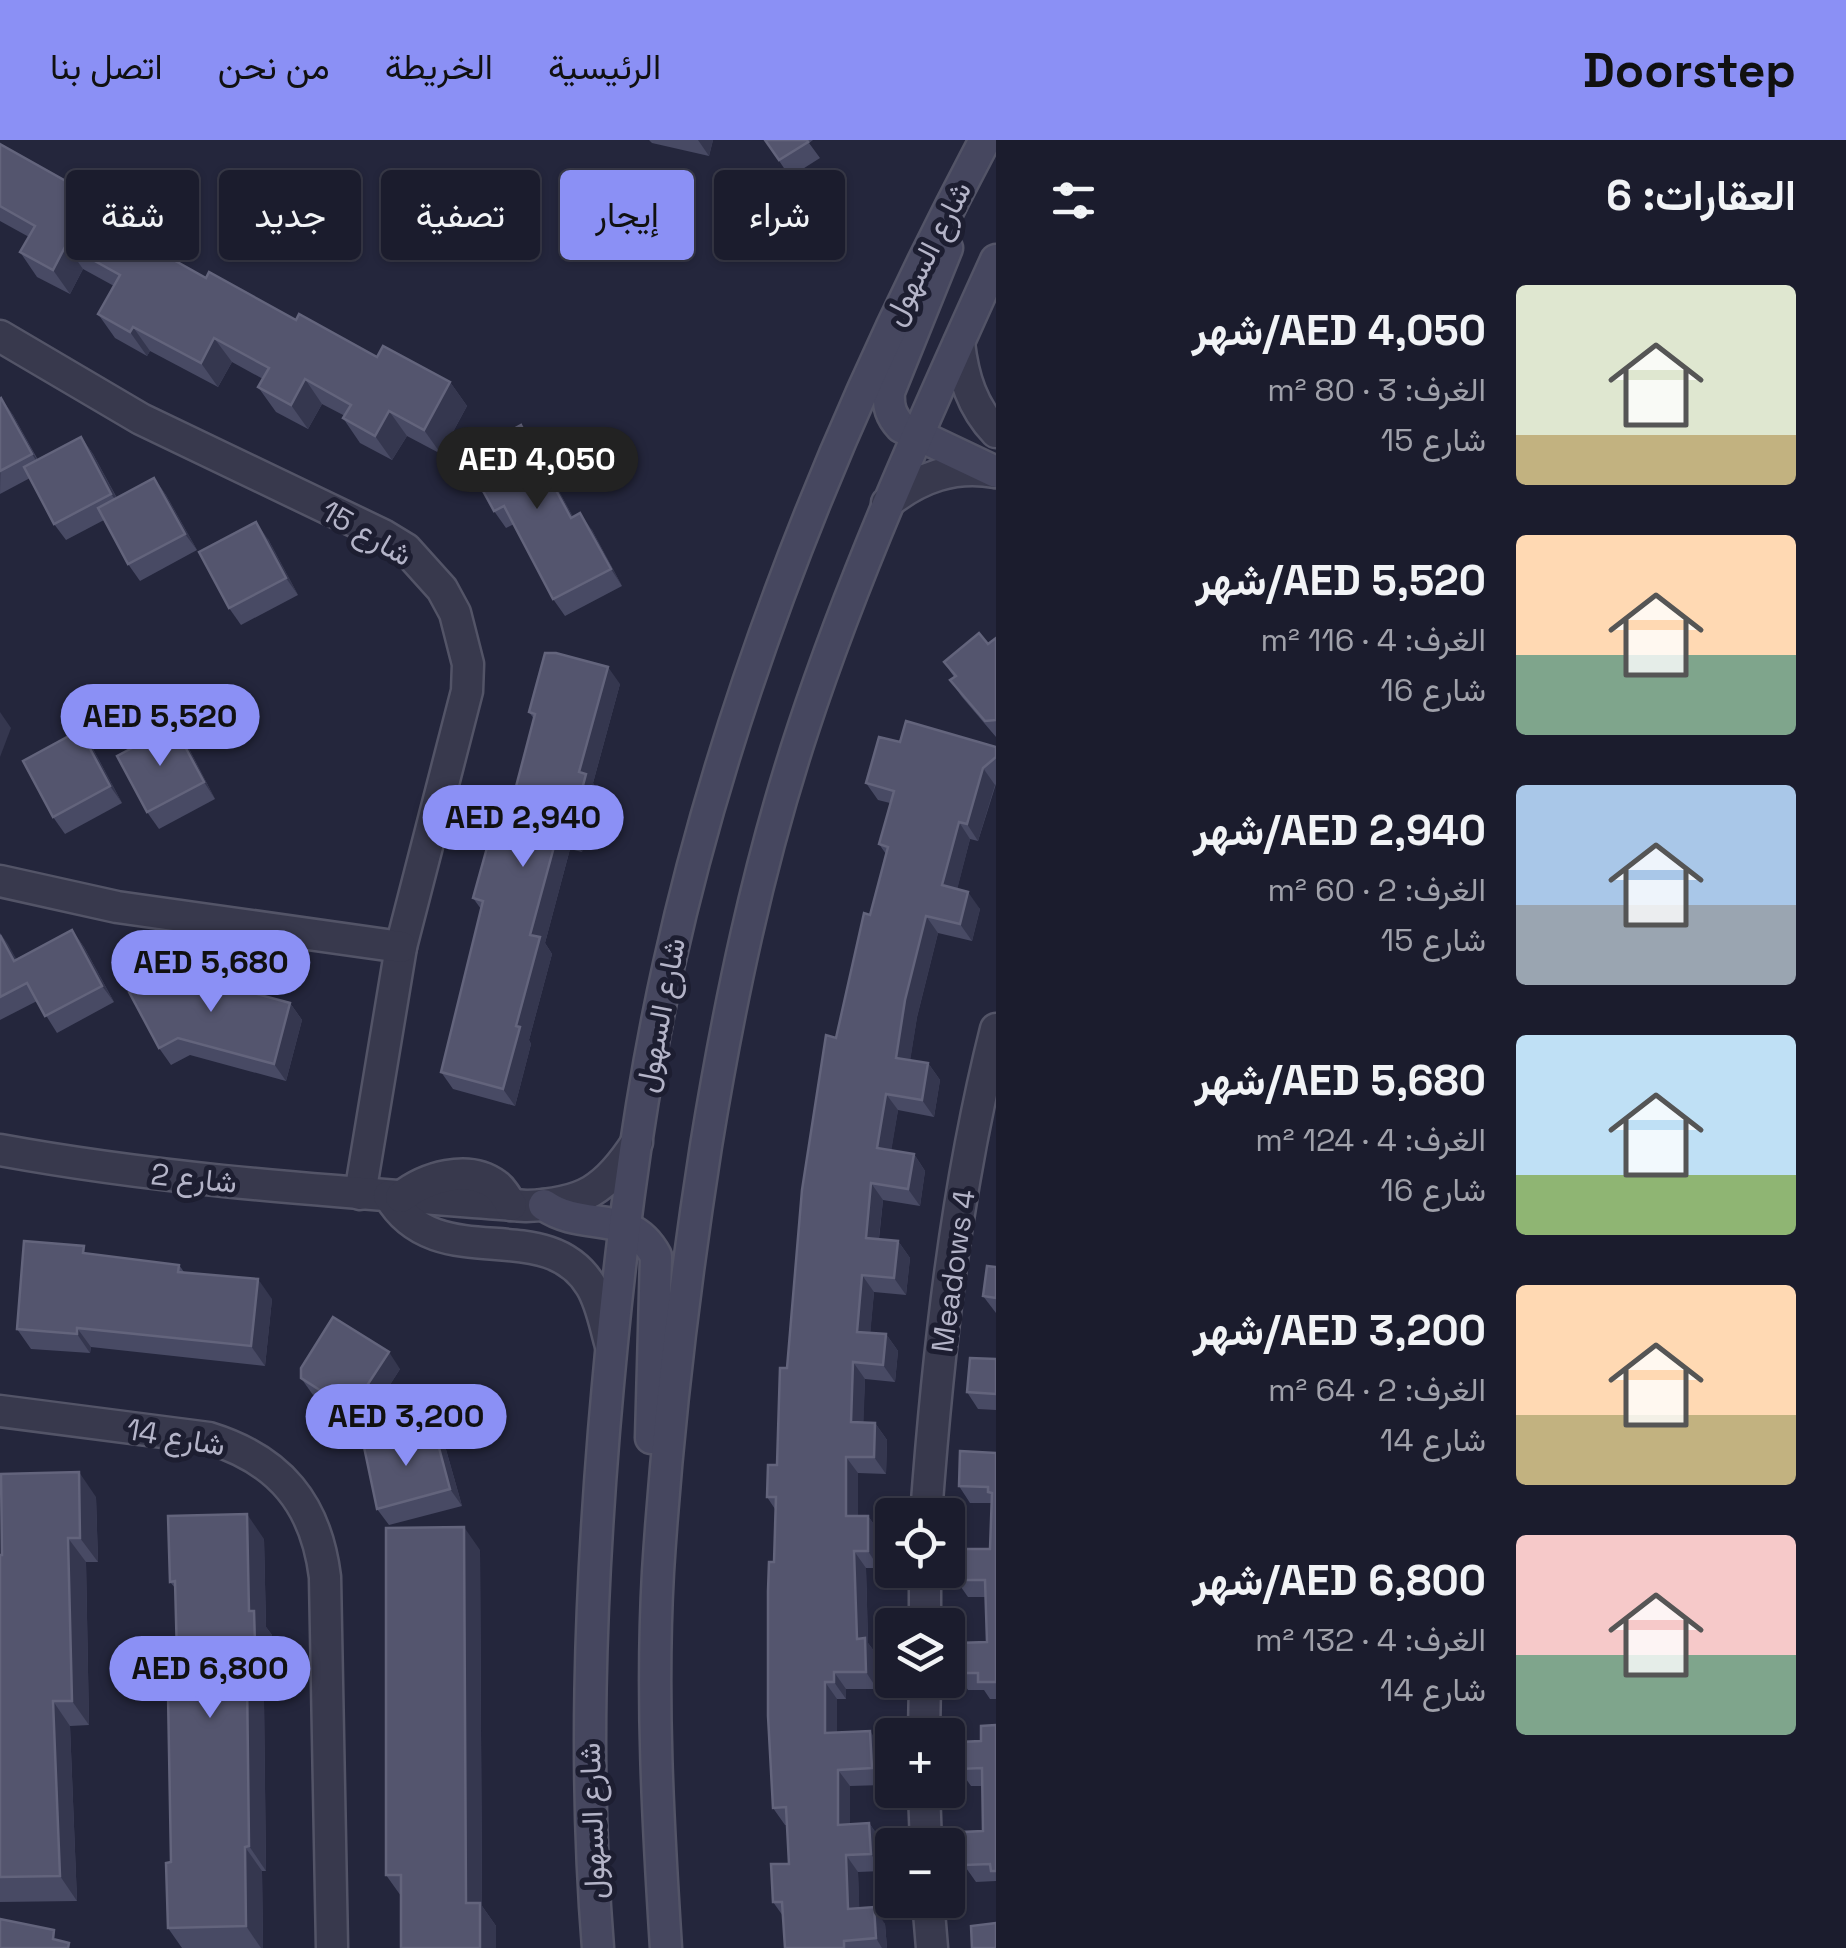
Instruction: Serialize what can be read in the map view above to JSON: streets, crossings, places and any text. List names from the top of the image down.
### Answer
{
  "streets": {
    "main road": ["شارع السهول"],
    "street": [
      "شارع 15",
      "شارع 2",
      "Meadows 4",
      "شارع 14"
    ]
  },
  "crossings": [
    ["شارع 15", "شارع 2"]
  ],
  "page": {
    "header": "Doorstep",
    "nav": [
      "الرئيسية",
      "الخريطة",
      "من نحن",
      "اتصل بنا"
    ],
    "heading": "العقارات: 6",
    "chip": [
      "شراء",
      "إيجار",
      "تصفية",
      "جديد",
      "شقة"
    ],
    "list": [
      {
        "name": "AED 4,050/شهر",
        "note": "الغرف: 3 · 80 m² · شارع 15"
      },
      {
        "name": "AED 5,520/شهر",
        "note": "الغرف: 4 · 116 m² · شارع 16"
      },
      {
        "name": "AED 2,940/شهر",
        "note": "الغرف: 2 · 60 m² · شارع 15"
      },
      {
        "name": "AED 5,680/شهر",
        "note": "الغرف: 4 · 124 m² · شارع 16"
      },
      {
        "name": "AED 3,200/شهر",
        "note": "الغرف: 2 · 64 m² · شارع 14"
      },
      {
        "name": "AED 6,800/شهر",
        "note": "الغرف: 4 · 132 m² · شارع 14"
      }
    ],
    "price": [
      "AED 4,050",
      "AED 5,520",
      "AED 2,940",
      "AED 5,680",
      "AED 3,200",
      "AED 6,800"
    ],
    "map_buttons": ["+", "−"]
  }
}
